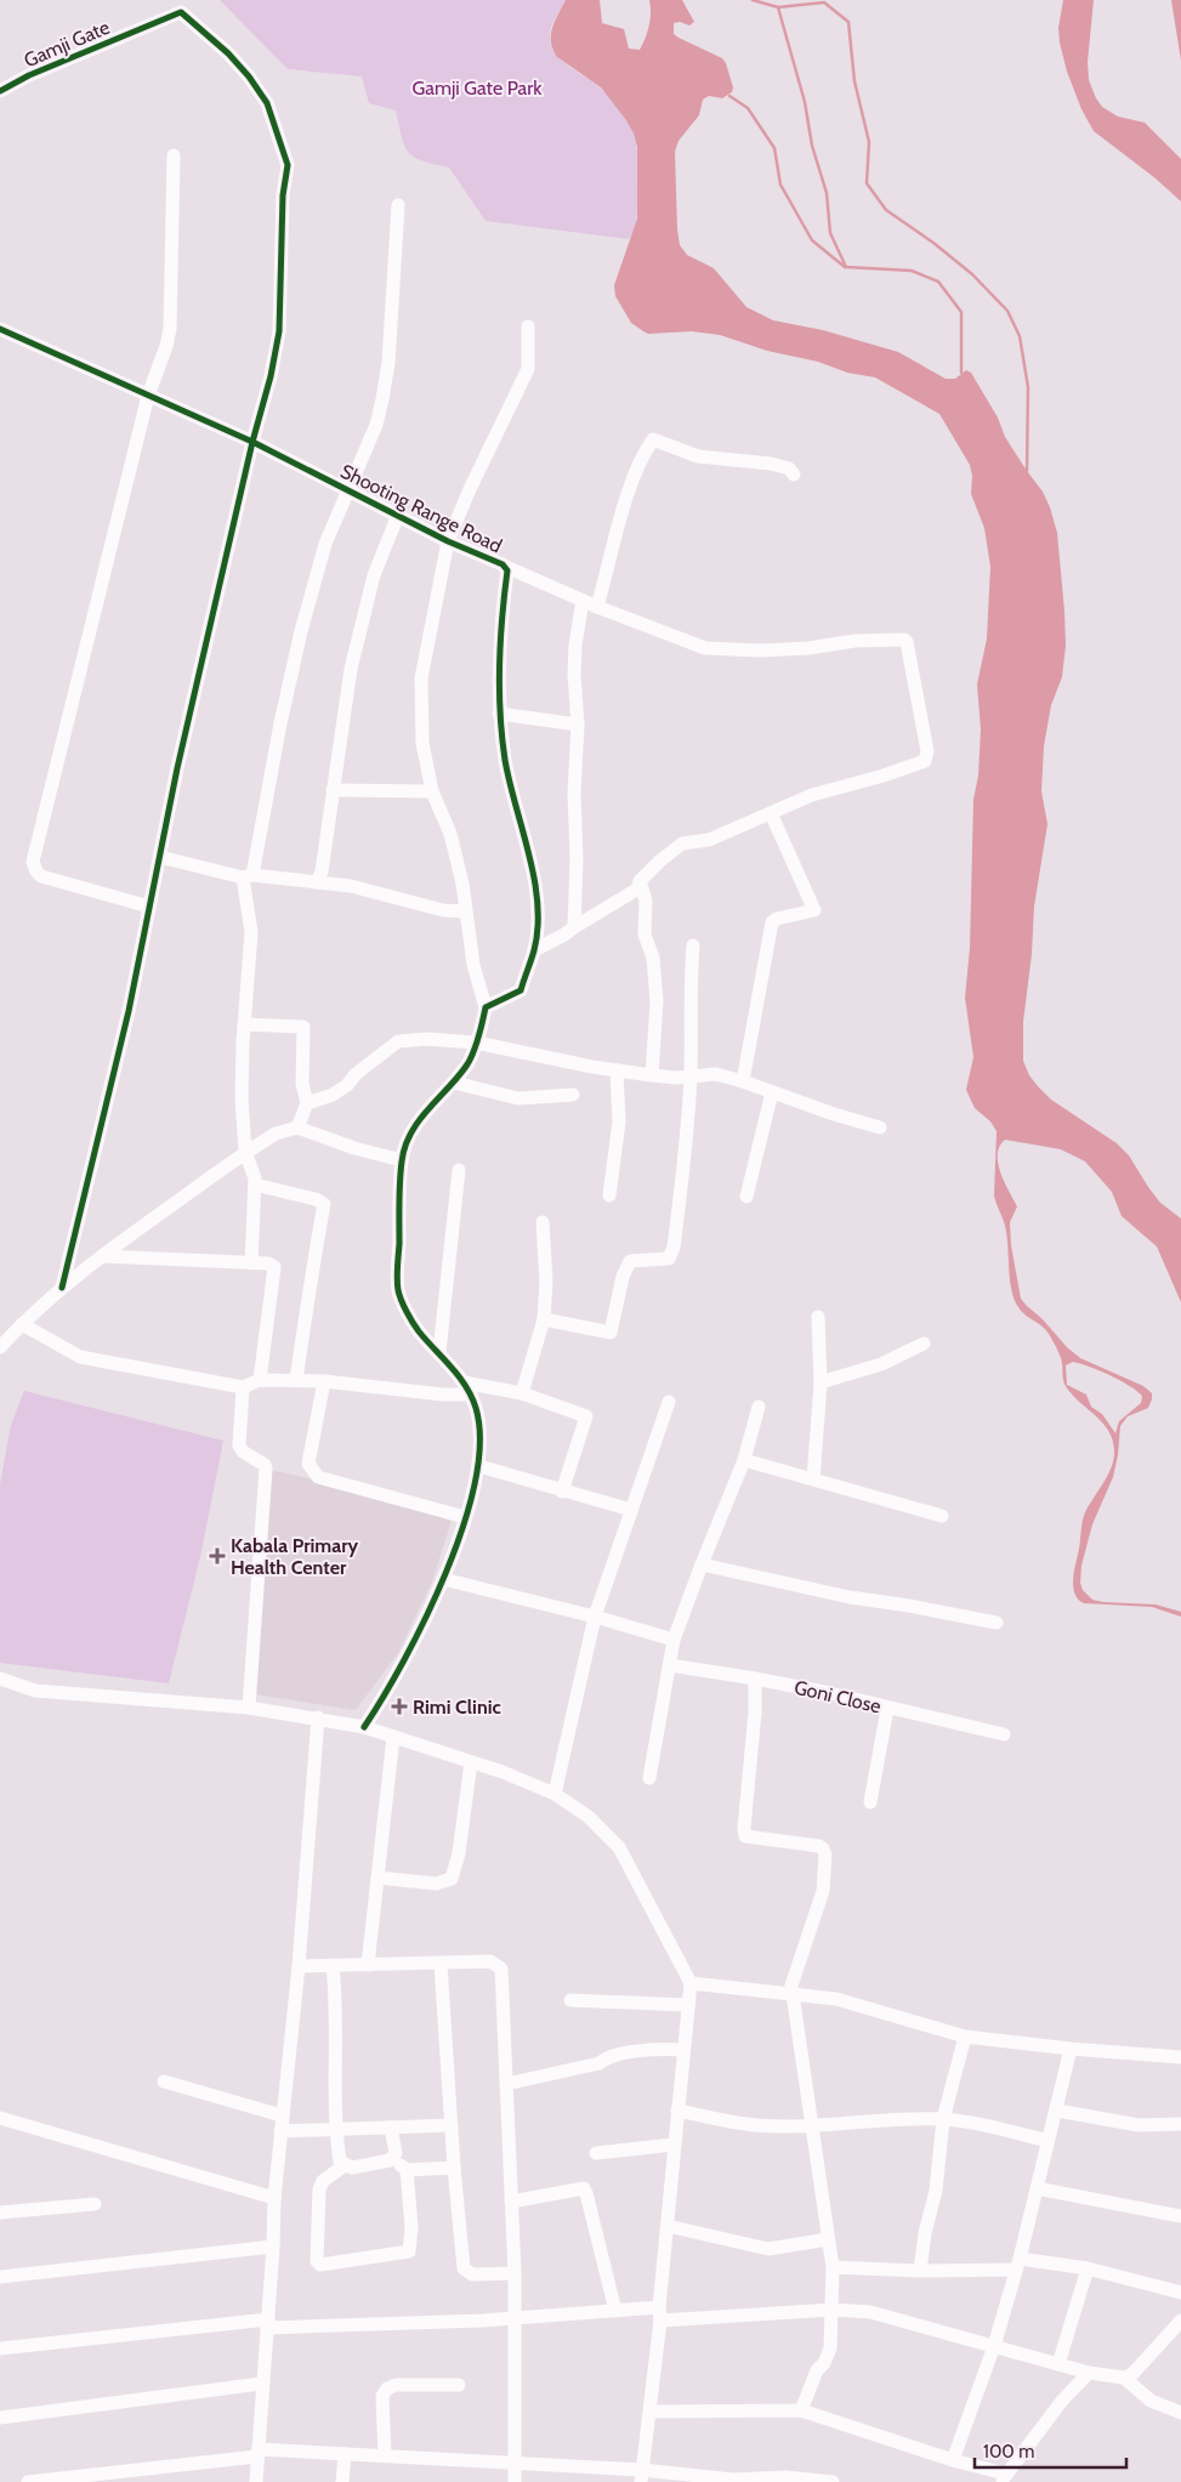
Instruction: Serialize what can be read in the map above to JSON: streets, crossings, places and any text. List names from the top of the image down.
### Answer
{
  "streets": {
    "street": ["Gamji Gate", "Shooting Range Road", "Goni Close"]
  },
  "crossings": [
    ["Gamji Gate", "Shooting Range Road"]
  ],
  "parks": ["Gamji Gate Park"],
  "places": {
    "health": ["Kabala Primary Health Center", "Rimi Clinic"]
  },
  "scale_bar": "100 m"
}
